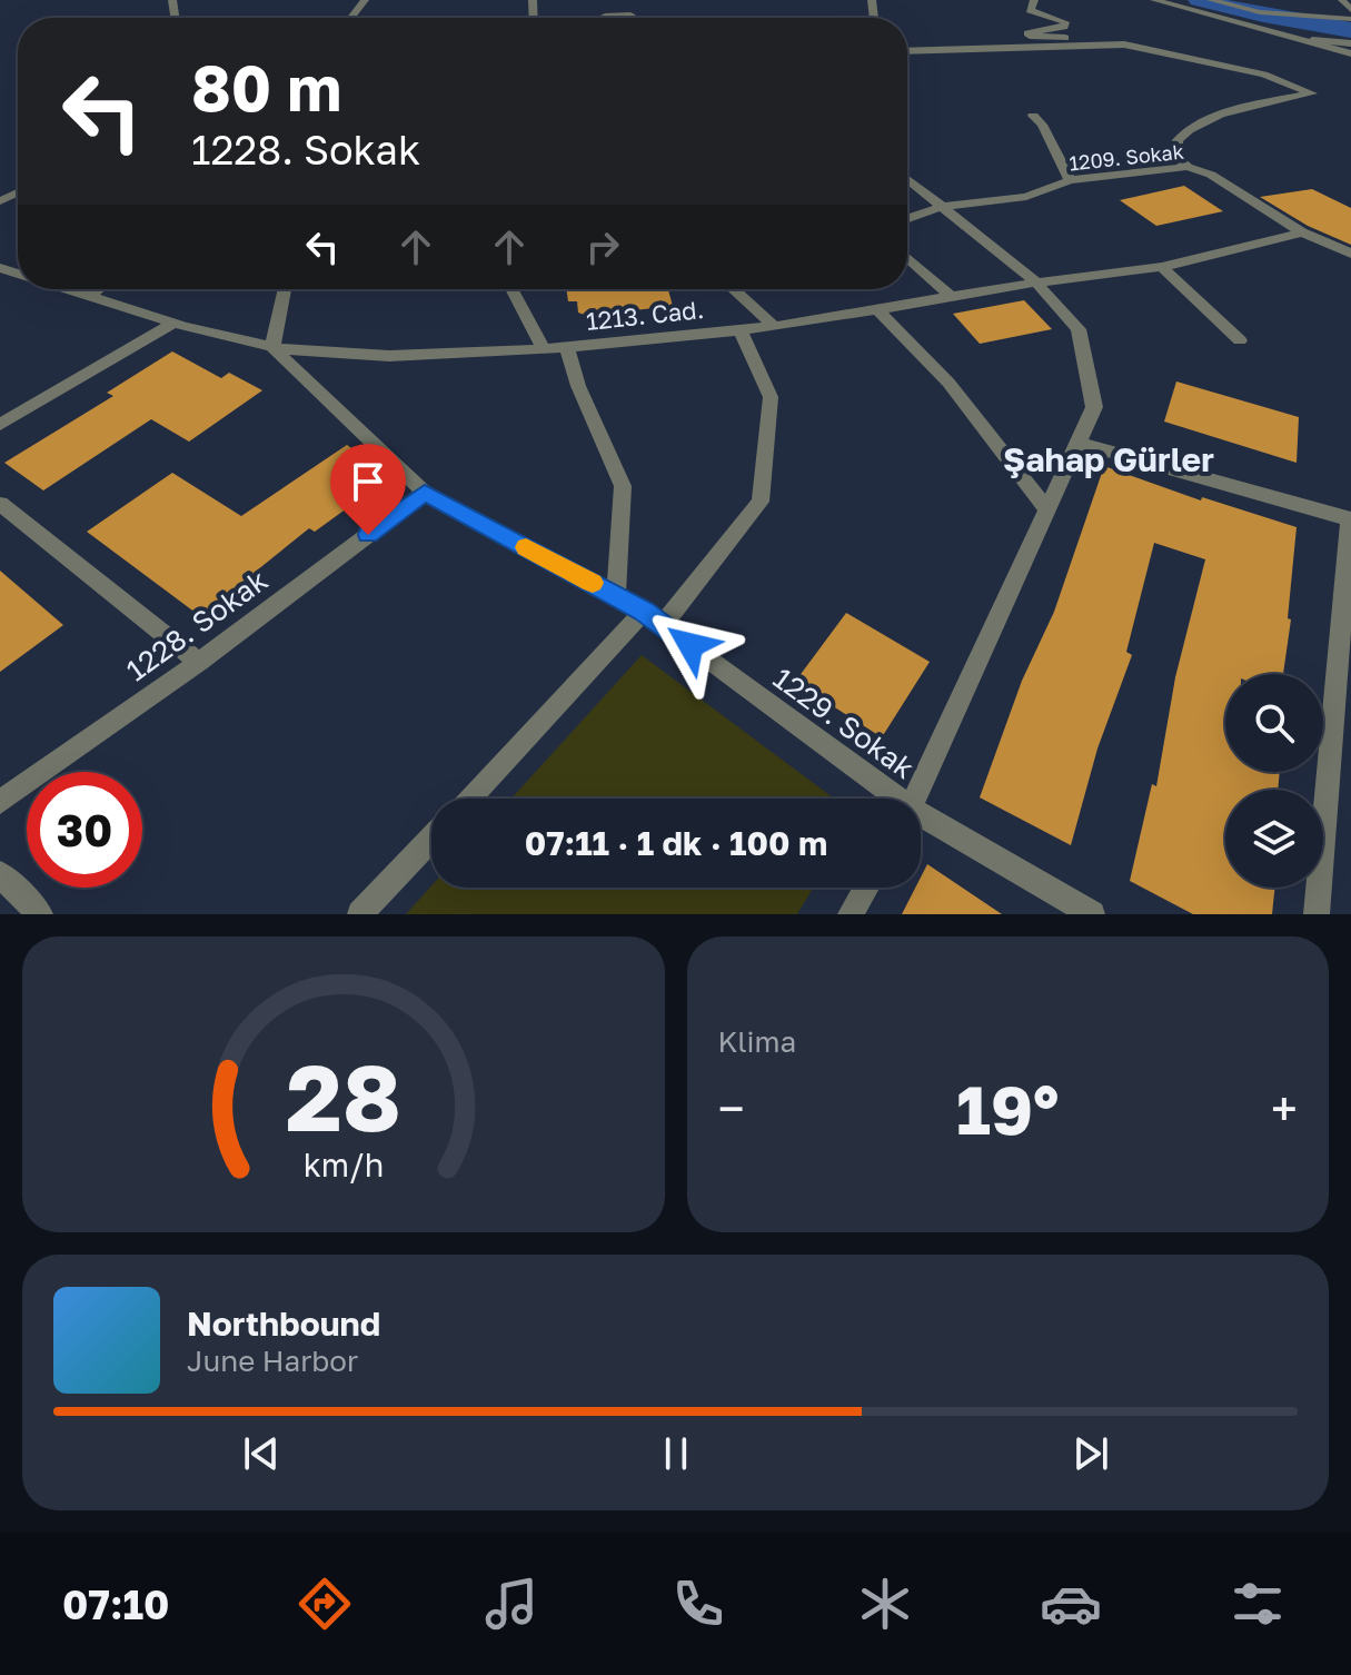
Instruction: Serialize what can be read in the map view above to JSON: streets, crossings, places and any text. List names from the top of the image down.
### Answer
{
  "streets": {
    "street": [
      "1209. Sokak",
      "1213. Cad.",
      "1228. Sokak",
      "1229. Sokak"
    ]
  },
  "crossings": [
    ["1209. Sokak", "1213. Cad."],
    ["1213. Cad.", "1229. Sokak"],
    ["1228. Sokak", "1229. Sokak"]
  ],
  "districts": ["Şahap Gürler"],
  "page": {
    "turn": ["80 m", "1228. Sokak"],
    "limit": "30",
    "trip": "07:11 · 1 dk · 100 m",
    "tile": "Klima",
    "heat": ["−", "19°", "+"],
    "song": ["Northbound", "June Harbor"],
    "tabs": "07:10",
    "gauge": ["28", "km/h"]
  }
}
